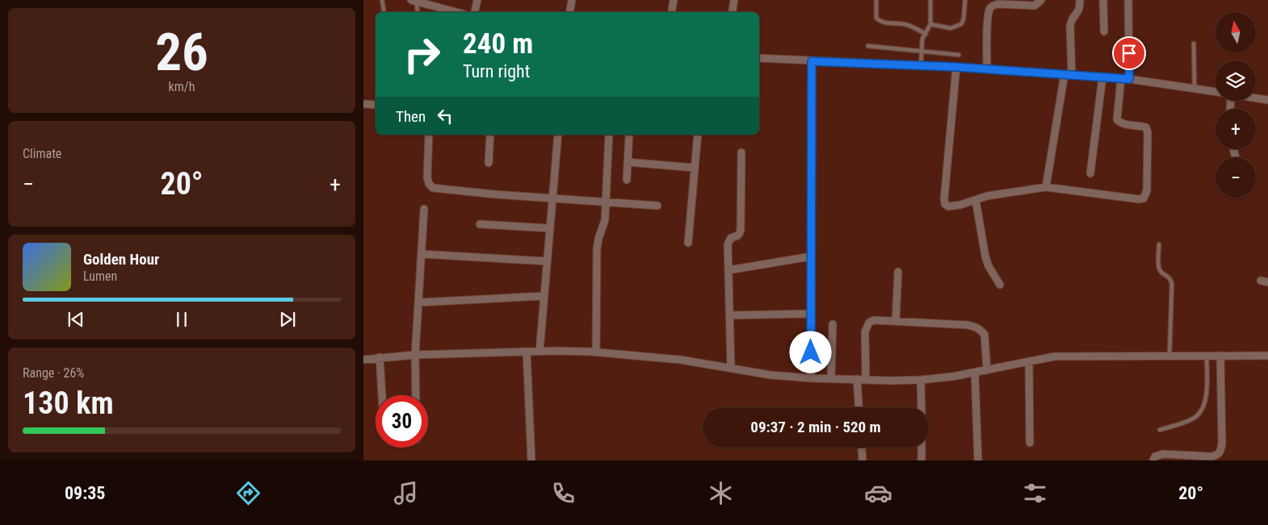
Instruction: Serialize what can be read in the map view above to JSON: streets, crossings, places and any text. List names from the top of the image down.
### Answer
{
  "north": "top",
  "page": {
    "tile": [
      ["26", "km/h"],
      "Climate",
      ["Range · 26%", "130 km"]
    ],
    "map_buttons": ["+", "−"],
    "turn": ["240 m", "Turn right"],
    "then": "Then",
    "heat": ["−", "20°", "+"],
    "song": ["Golden Hour", "Lumen"],
    "limit": "30",
    "trip": "09:37 · 2 min · 520 m",
    "tabs": ["09:35", "20°"]
  }
}
